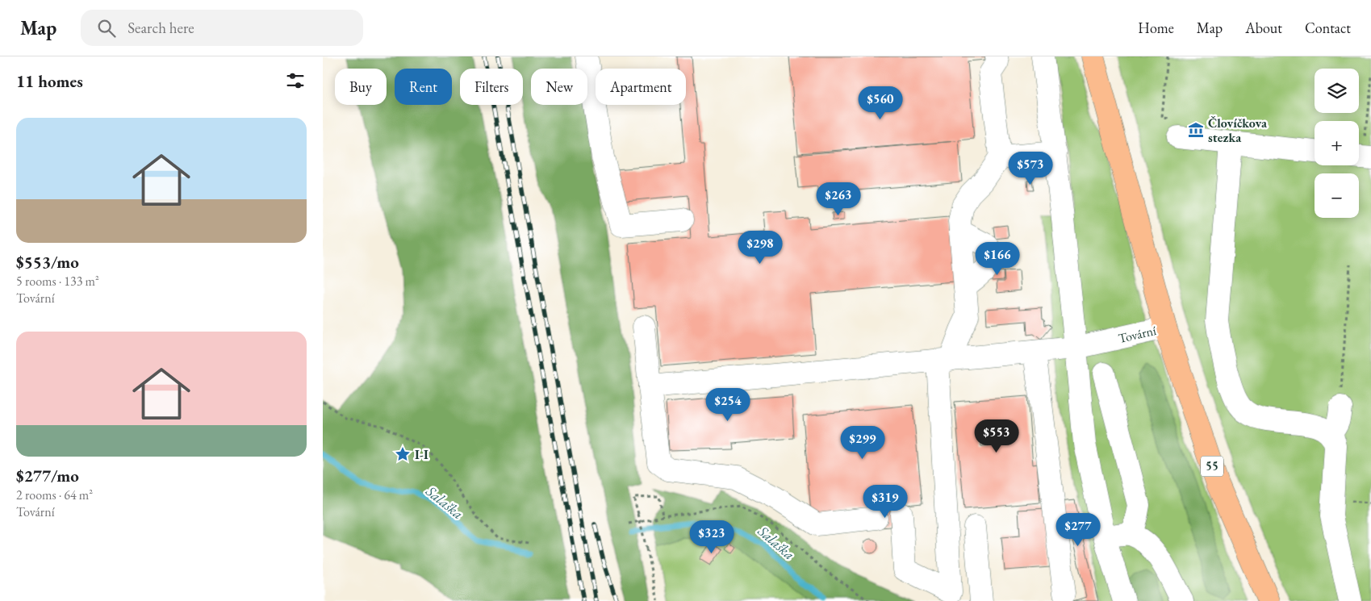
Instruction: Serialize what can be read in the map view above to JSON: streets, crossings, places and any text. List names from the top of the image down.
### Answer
{
  "streets": {
    "main road": ["Tovární", "55"]
  },
  "crossings": [
    ["Tovární", "55"]
  ],
  "water": ["Salaška"],
  "places": {
    "museum": ["Človíčkova stezka"],
    "place": ["I-I"]
  },
  "page": {
    "header": "Map",
    "search": "Search here",
    "nav": [
      "Home",
      "Map",
      "About",
      "Contact"
    ],
    "heading": "11 homes",
    "map_buttons": ["+", "−"],
    "chip": [
      "Buy",
      "Rent",
      "Filters",
      "New",
      "Apartment"
    ],
    "price": [
      "$560",
      "$573",
      "$263",
      "$298",
      "$166",
      "$254",
      "$553",
      "$299",
      "$319",
      "$277",
      "$323"
    ],
    "list": [
      {
        "name": "$553/mo",
        "note": "5 rooms · 133 m² · Tovární"
      },
      {
        "name": "$277/mo",
        "note": "2 rooms · 64 m² · Tovární"
      }
    ]
  }
}
